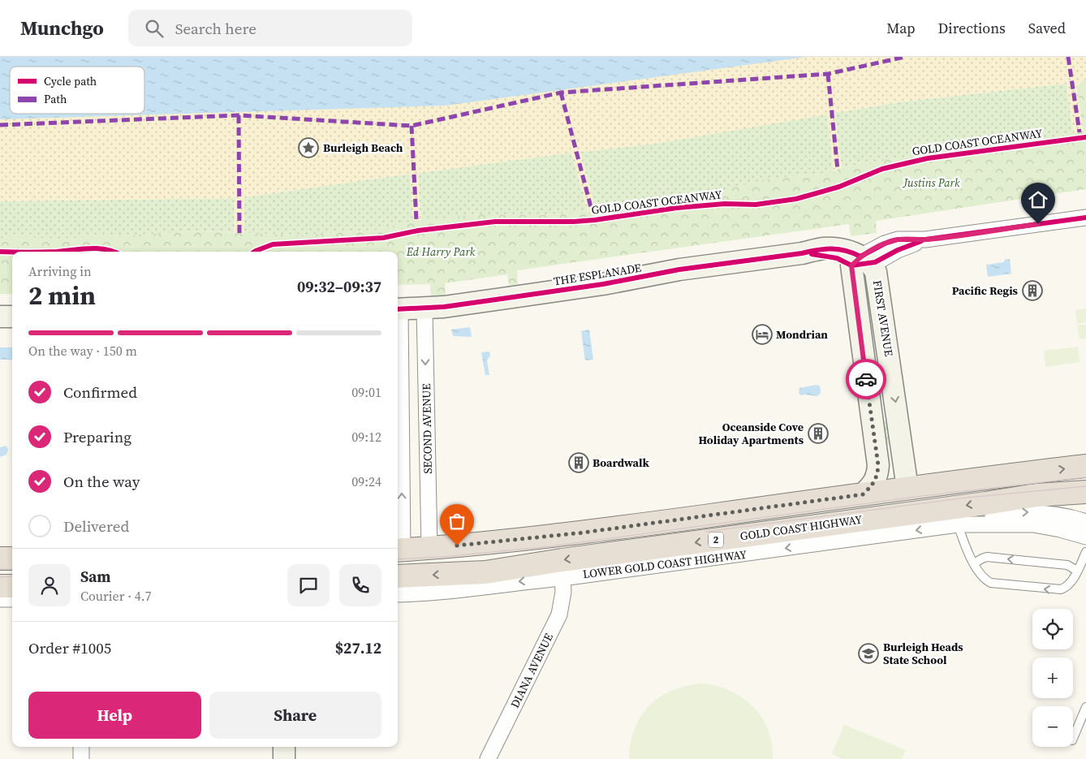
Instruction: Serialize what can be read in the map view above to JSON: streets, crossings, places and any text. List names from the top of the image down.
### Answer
{
  "streets": {
    "highway": ["GOLD COAST HIGHWAY", "2"],
    "street": [
      "THE ESPLANADE",
      "FIRST AVENUE",
      "SECOND AVENUE",
      "LOWER GOLD COAST HIGHWAY",
      "DIANA AVENUE"
    ],
    "cycle path": ["GOLD COAST OCEANWAY"]
  },
  "crossings": [
    ["THE ESPLANADE", "FIRST AVENUE"],
    ["THE ESPLANADE", "SECOND AVENUE"],
    ["FIRST AVENUE", "2"],
    ["SECOND AVENUE", "2"],
    ["LOWER GOLD COAST HIGHWAY", "DIANA AVENUE"]
  ],
  "one_way": ["LOWER GOLD COAST HIGHWAY"],
  "parks": ["Justins Park", "Ed Harry Park"],
  "places": {
    "place": ["Burleigh Beach"],
    "building": ["Pacific Regis", "Oceanside Cove Holiday Apartments", "Boardwalk"],
    "hotel": ["Mondrian"],
    "school or university": ["Burleigh Heads State School"]
  },
  "legend": ["Cycle path", "Path"],
  "page": {
    "header": "Munchgo",
    "search": "Search here",
    "nav": ["Map", "Directions", "Saved"],
    "heading": ["2 min", "Arriving in", "09:32–09:37"],
    "panel": [
      "Sam",
      "Courier · 4.7",
      "Order #1005",
      "$27.12"
    ],
    "bar": "On the way · 150 m",
    "list": [
      ["Confirmed", "09:01"],
      ["Preparing", "09:12"],
      ["On the way", "09:24"],
      "Delivered"
    ],
    "map_buttons": ["+", "−"],
    "buttons": ["Help", "Share"]
  }
}
